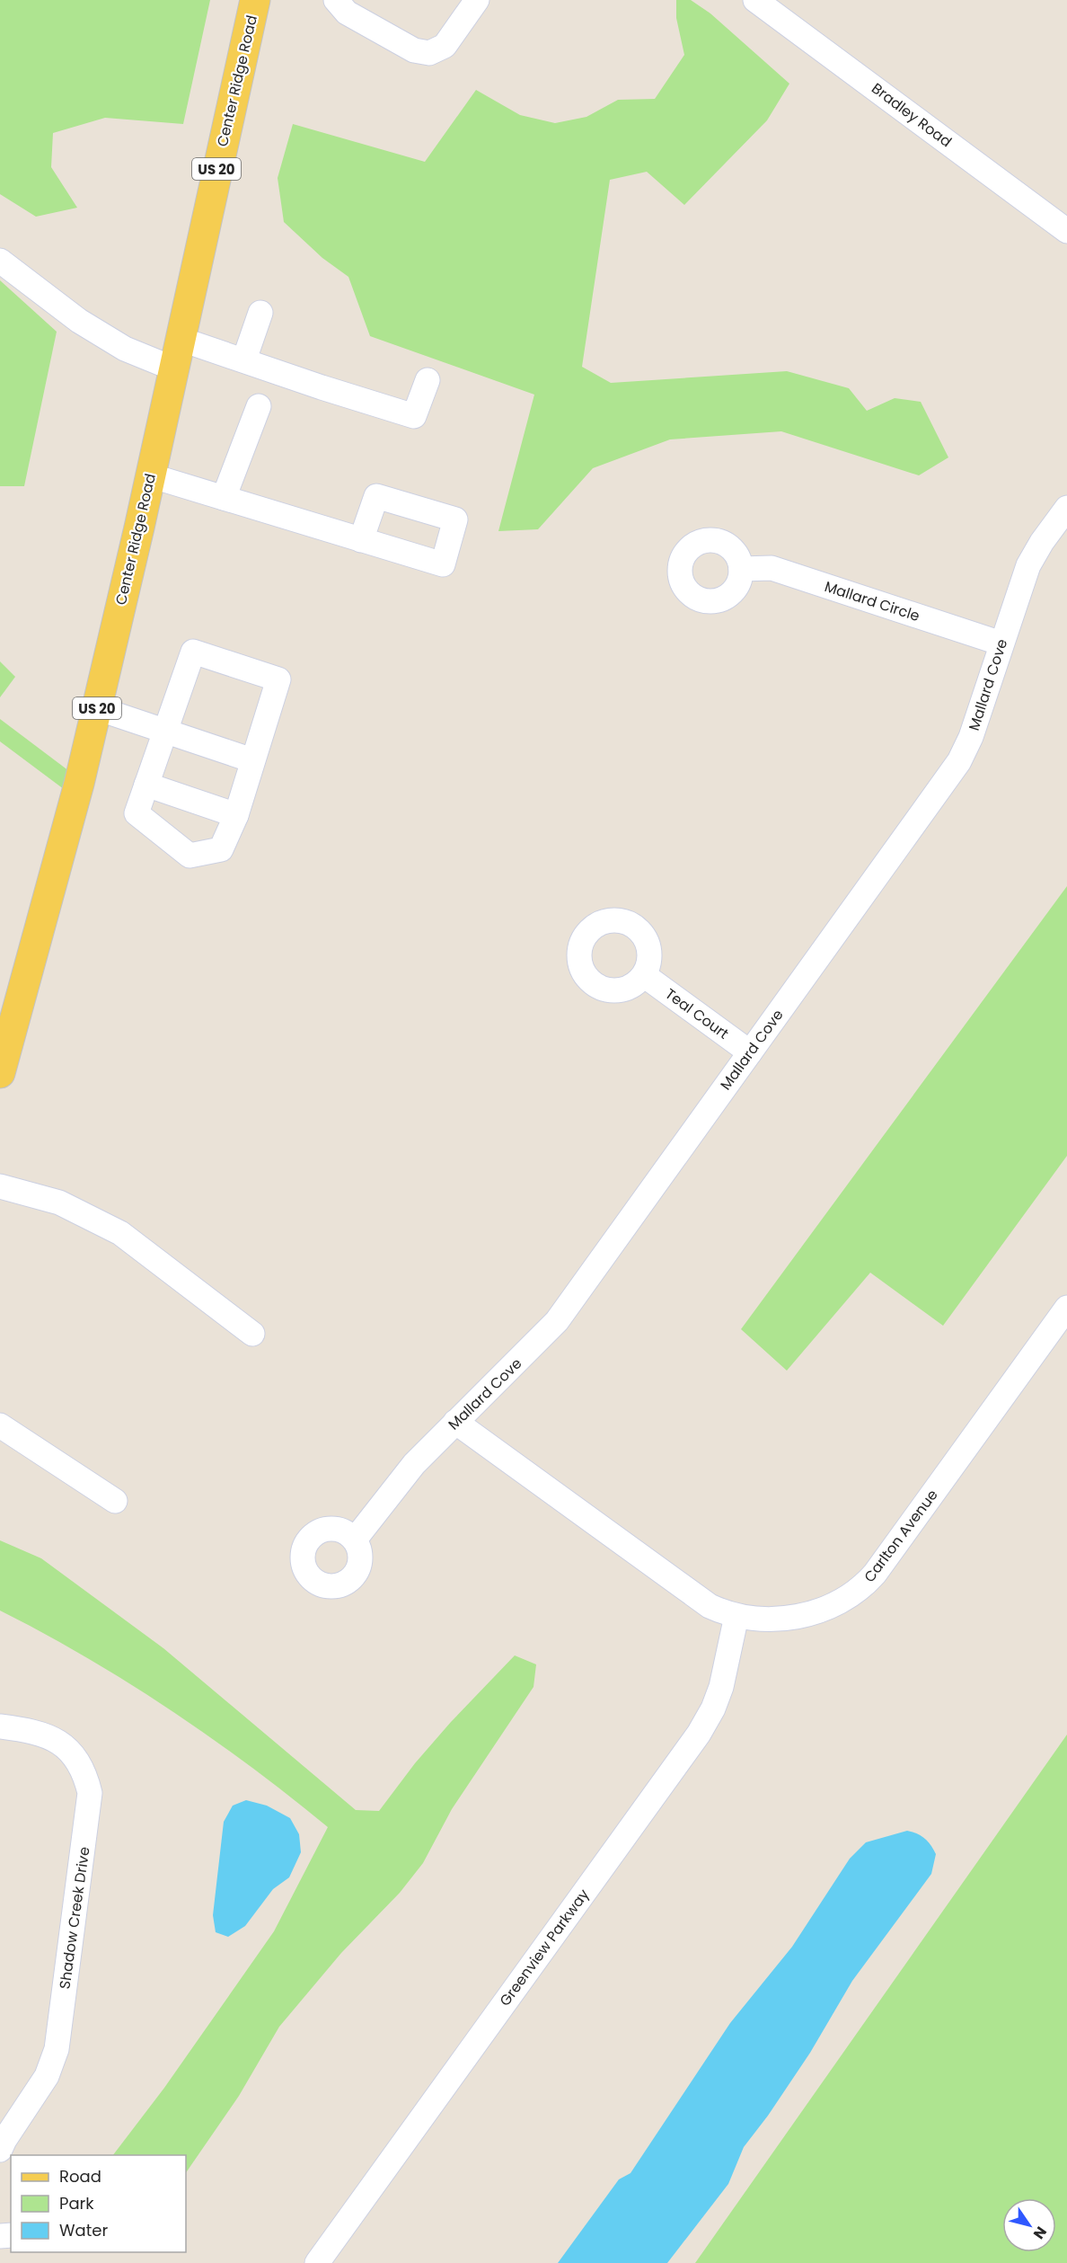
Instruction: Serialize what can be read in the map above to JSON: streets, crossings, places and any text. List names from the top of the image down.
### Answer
{
  "streets": {
    "main road": ["Center Ridge Road", "US 20"],
    "street": [
      "Bradley Road",
      "Mallard Circle",
      "Mallard Cove",
      "Teal Court",
      "Carlton Avenue",
      "Shadow Creek Drive",
      "Greenview Parkway"
    ]
  },
  "crossings": [
    ["Mallard Circle", "Mallard Cove"],
    ["Mallard Cove", "Teal Court"],
    ["Mallard Cove", "Carlton Avenue"],
    ["Carlton Avenue", "Greenview Parkway"]
  ],
  "legend": ["Road", "Park", "Water"],
  "north": "bottom right"
}
